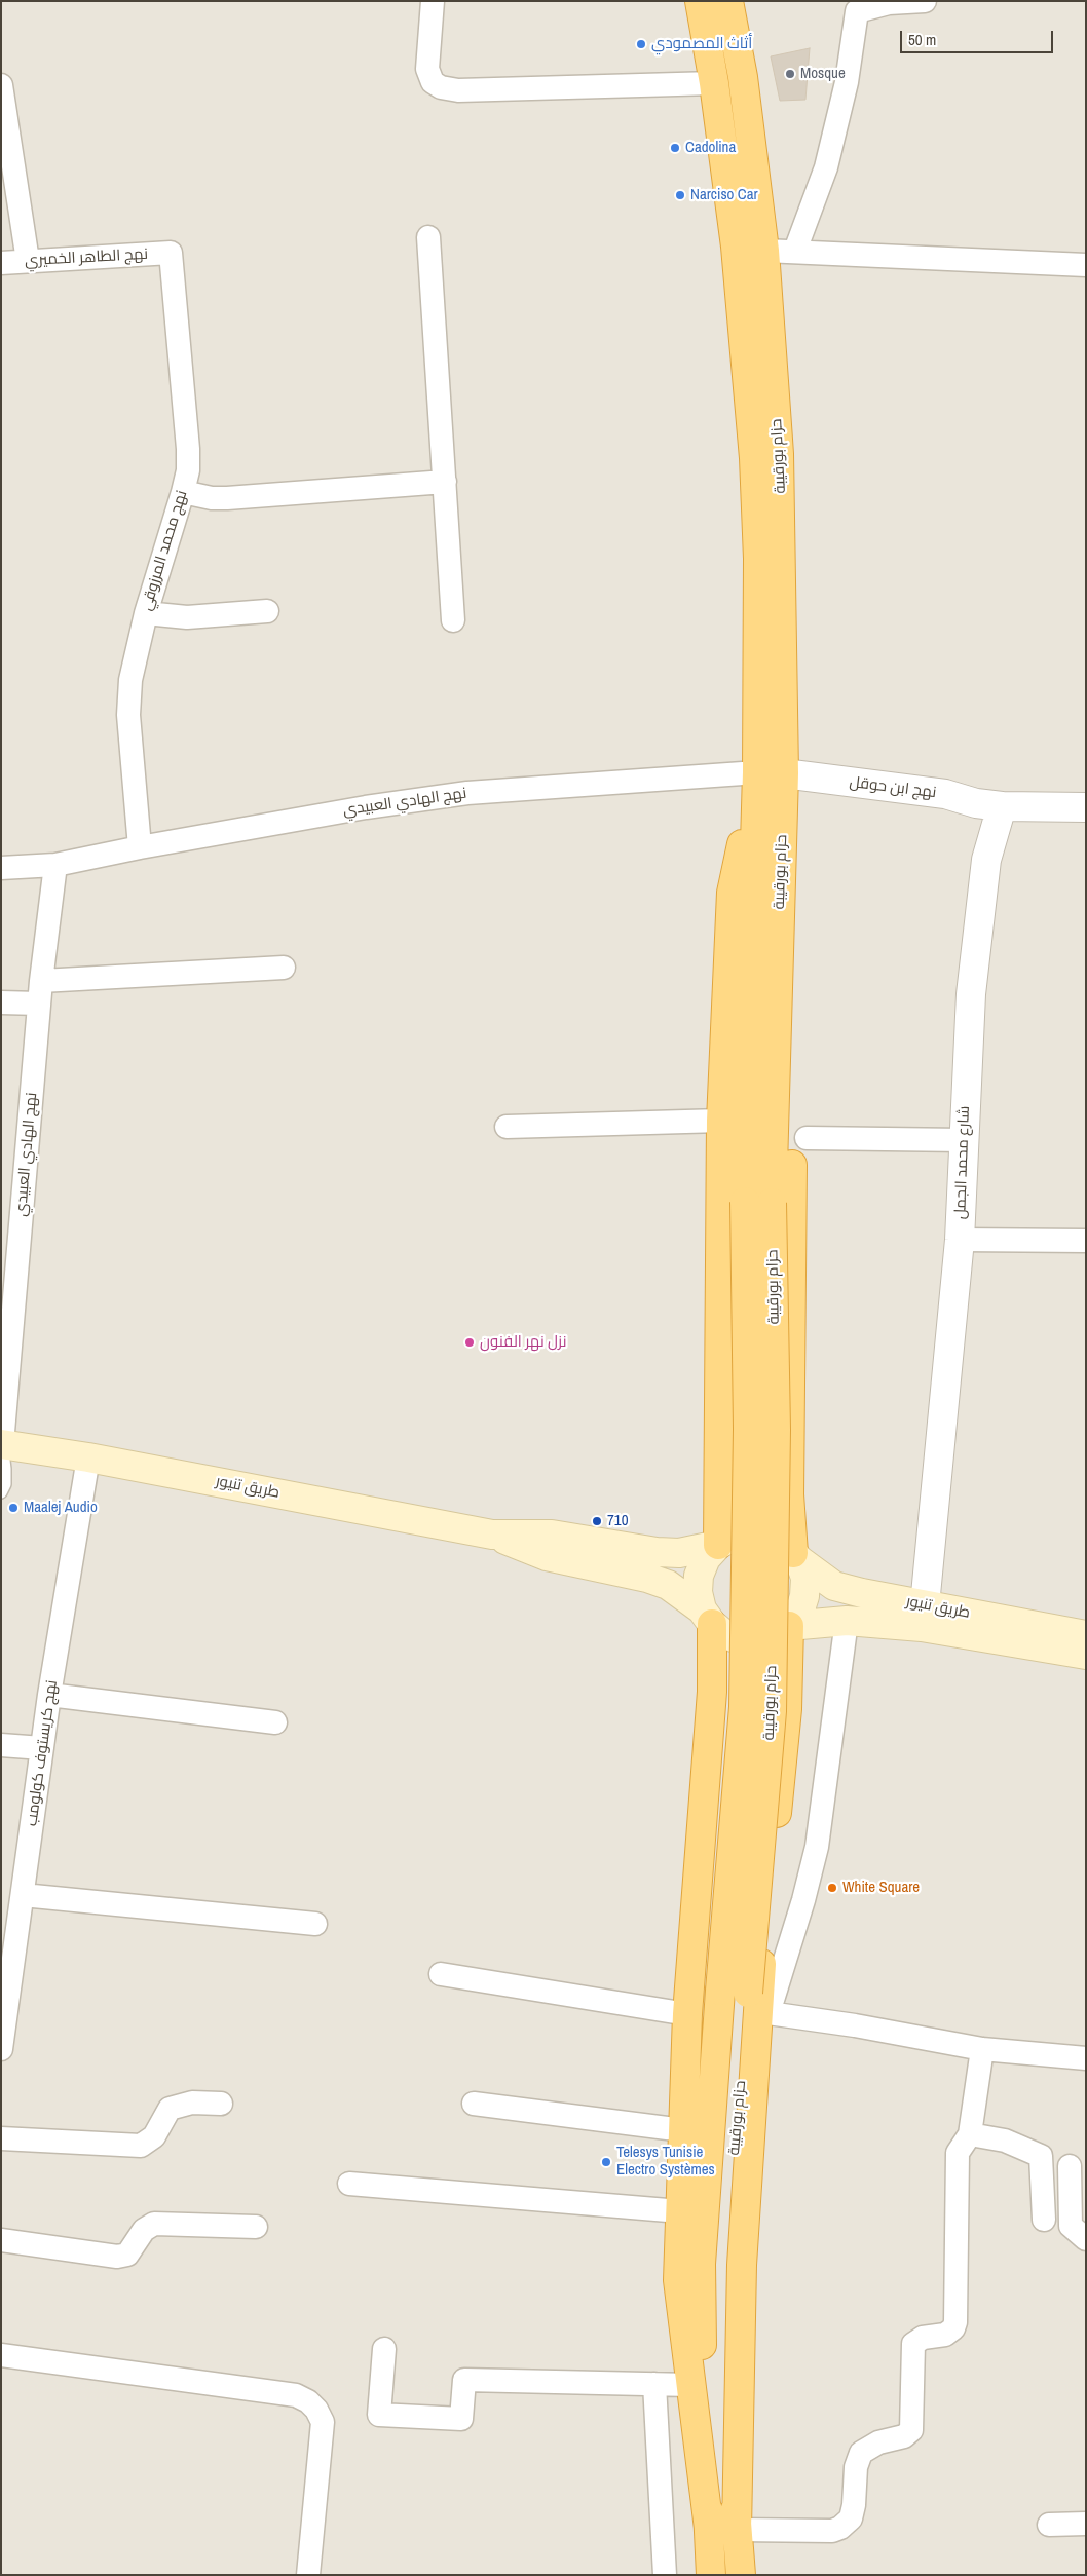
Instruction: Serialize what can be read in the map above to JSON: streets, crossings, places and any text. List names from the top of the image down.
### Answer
{
  "streets": {
    "highway": ["حزام بورقيبة"],
    "main road": ["طريق تنيور"],
    "street": [
      "نهج الطاهر الخميري",
      "نهج محمد المرزوقي",
      "نهج ابن حوقل",
      "نهج الهادي العبيدي",
      "شارع محمد الجمل",
      "نهج كريستوف كولومب"
    ]
  },
  "crossings": [
    ["نهج الطاهر الخميري", "نهج محمد المرزوقي"],
    ["حزام بورقيبة", "نهج ابن حوقل"],
    ["حزام بورقيبة", "نهج الهادي العبيدي"],
    ["نهج محمد المرزوقي", "نهج الهادي العبيدي"],
    ["نهج ابن حوقل", "نهج الهادي العبيدي"],
    ["نهج ابن حوقل", "شارع محمد الجمل"],
    ["نهج الهادي العبيدي", "طريق تنيور"],
    ["شارع محمد الجمل", "طريق تنيور"],
    ["طريق تنيور", "نهج كريستوف كولومب"]
  ],
  "places": [
    "أثاث المصمودي",
    "Mosque",
    "Cadolina",
    "Narciso Car",
    "نزل نهر الفنون",
    "Maalej Audio",
    "710",
    "White Square",
    "Telesys Tunisie Electro Systèmes"
  ],
  "scale_bar": "50 m"
}
